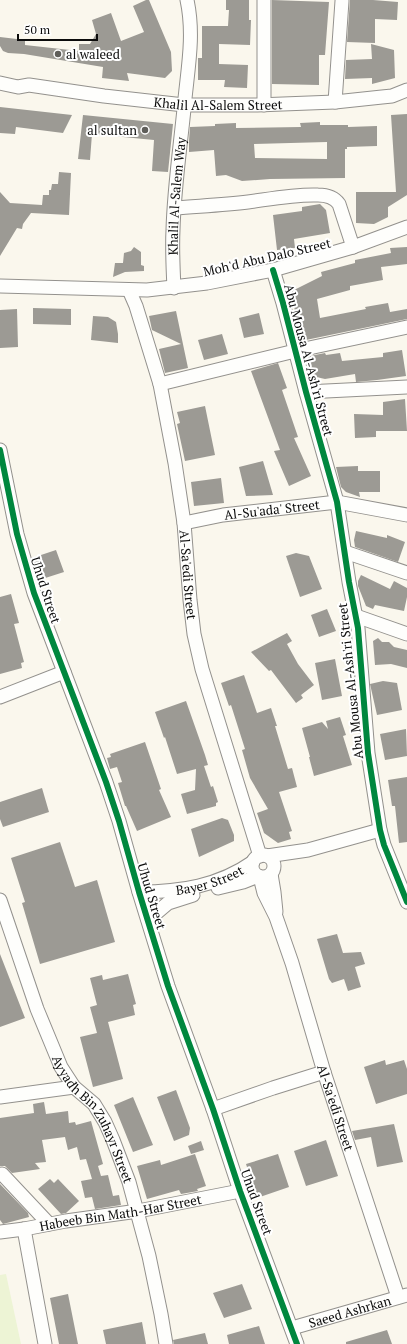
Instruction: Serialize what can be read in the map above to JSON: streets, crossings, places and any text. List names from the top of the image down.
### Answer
{
  "streets": {
    "street": [
      "Khalil Al-Salem Street",
      "Khalil Al-Salem Way",
      "Moh'd Abu Dalo Street",
      "Abu Mousa Al-Ash'ri Street",
      "Al-Su'ada' Street",
      "Al-Sa'edi Street",
      "Uhud Street",
      "Bayer Street",
      "Ayyadh Bin Zuhayr Street",
      "Habeeb Bin Math-Har Street",
      "Saeed Ashrkan"
    ]
  },
  "crossings": [
    ["Khalil Al-Salem Street", "Khalil Al-Salem Way"],
    ["Khalil Al-Salem Way", "Moh'd Abu Dalo Street"],
    ["Moh'd Abu Dalo Street", "Abu Mousa Al-Ash'ri Street"],
    ["Moh'd Abu Dalo Street", "Al-Sa'edi Street"],
    ["Abu Mousa Al-Ash'ri Street", "Al-Su'ada' Street"],
    ["Abu Mousa Al-Ash'ri Street", "Bayer Street"],
    ["Al-Su'ada' Street", "Al-Sa'edi Street"],
    ["Al-Sa'edi Street", "Bayer Street"],
    ["Al-Sa'edi Street", "Saeed Ashrkan"],
    ["Uhud Street", "Bayer Street"],
    ["Uhud Street", "Habeeb Bin Math-Har Street"],
    ["Uhud Street", "Saeed Ashrkan"],
    ["Ayyadh Bin Zuhayr Street", "Habeeb Bin Math-Har Street"]
  ],
  "places": ["al waleed", "al sultan"],
  "scale_bar": "50 m"
}
